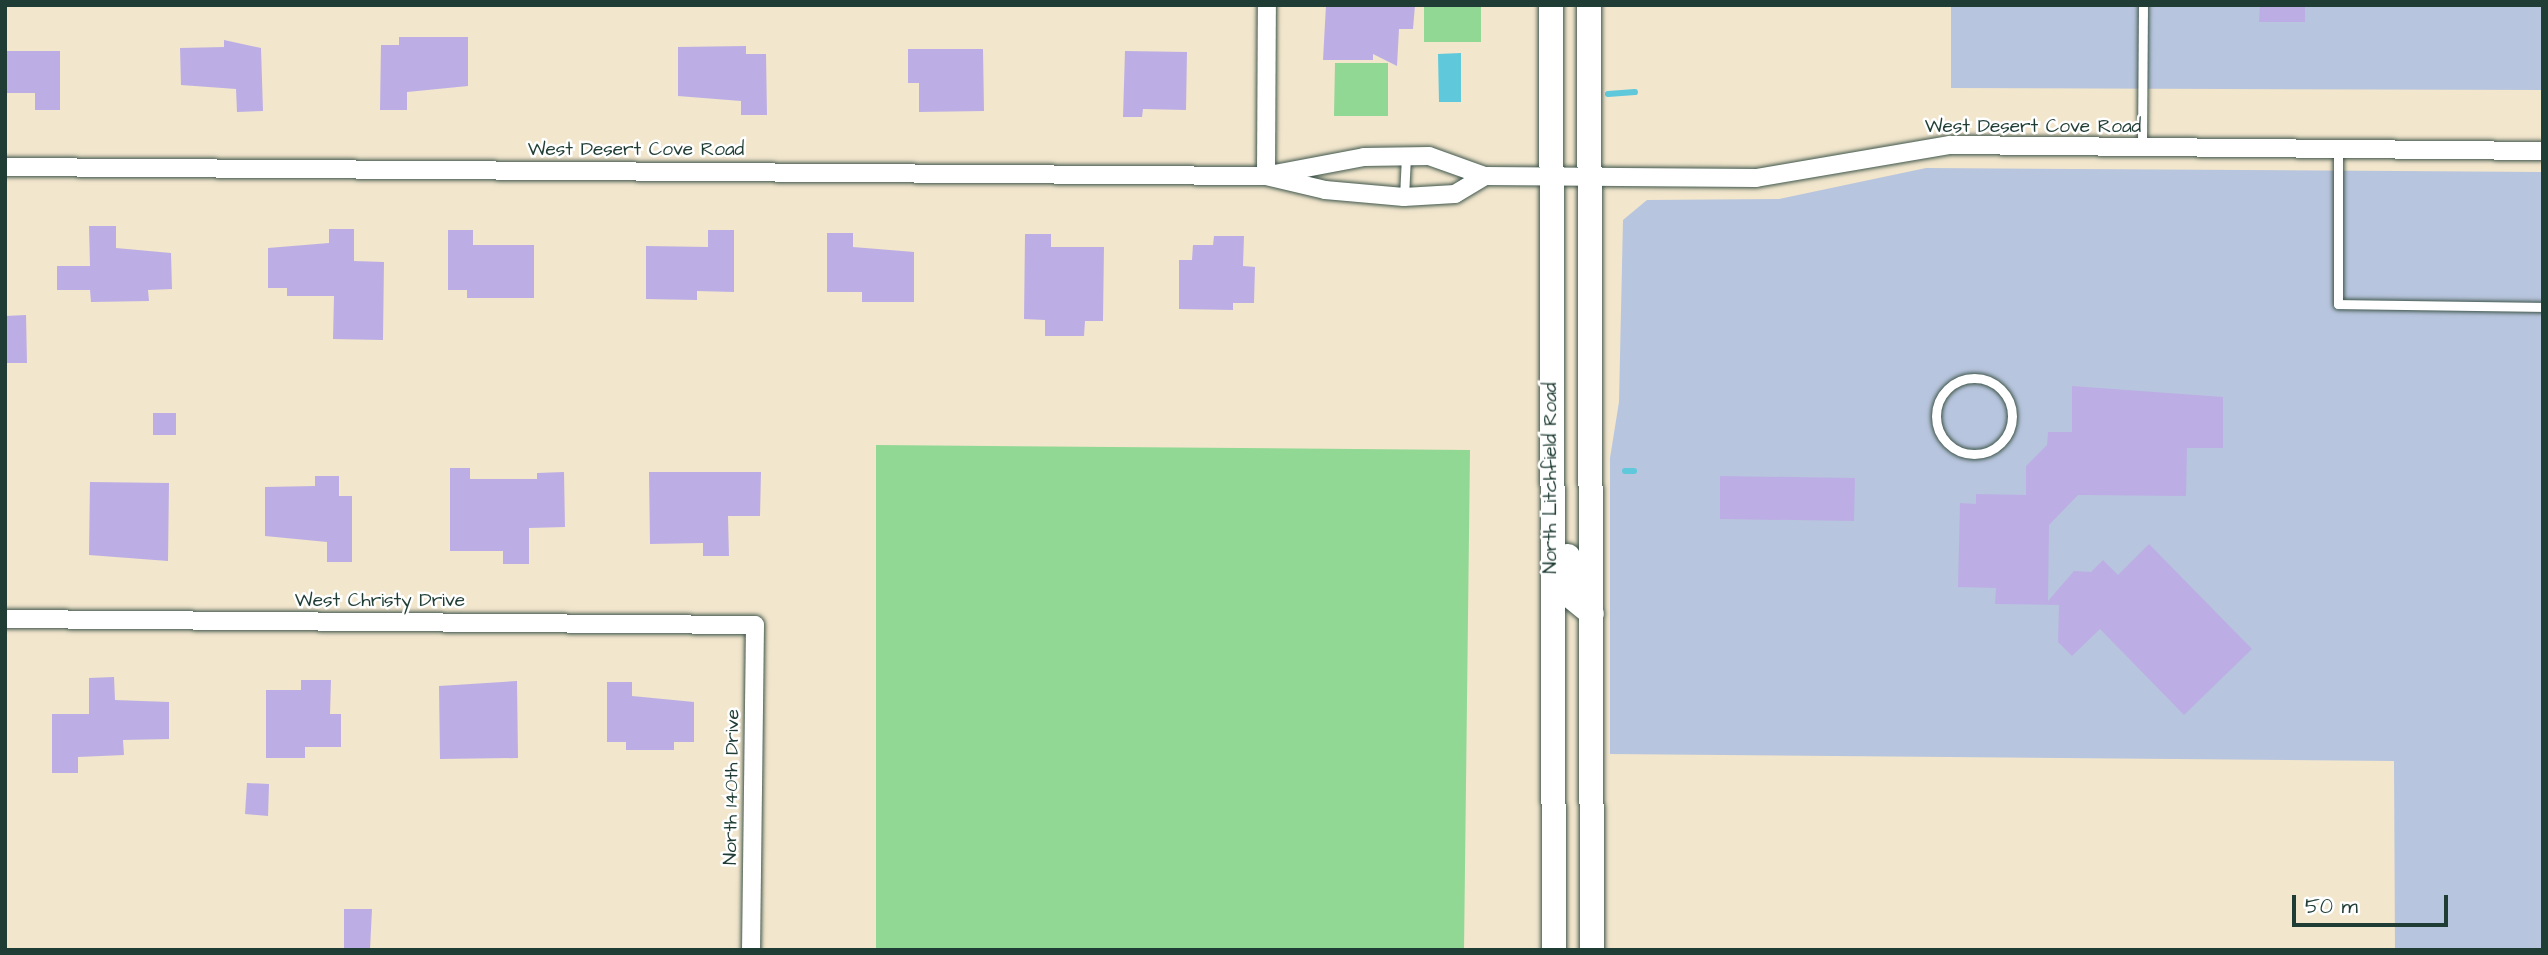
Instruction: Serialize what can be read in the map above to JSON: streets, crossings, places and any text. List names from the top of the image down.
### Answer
{
  "streets": {
    "main road": ["North Litchfield Road"],
    "street": ["West Desert Cove Road", "West Christy Drive", "North 140th Drive"]
  },
  "crossings": [
    ["West Desert Cove Road", "North Litchfield Road"],
    ["West Christy Drive", "North 140th Drive"]
  ],
  "scale_bar": "50 m"
}
